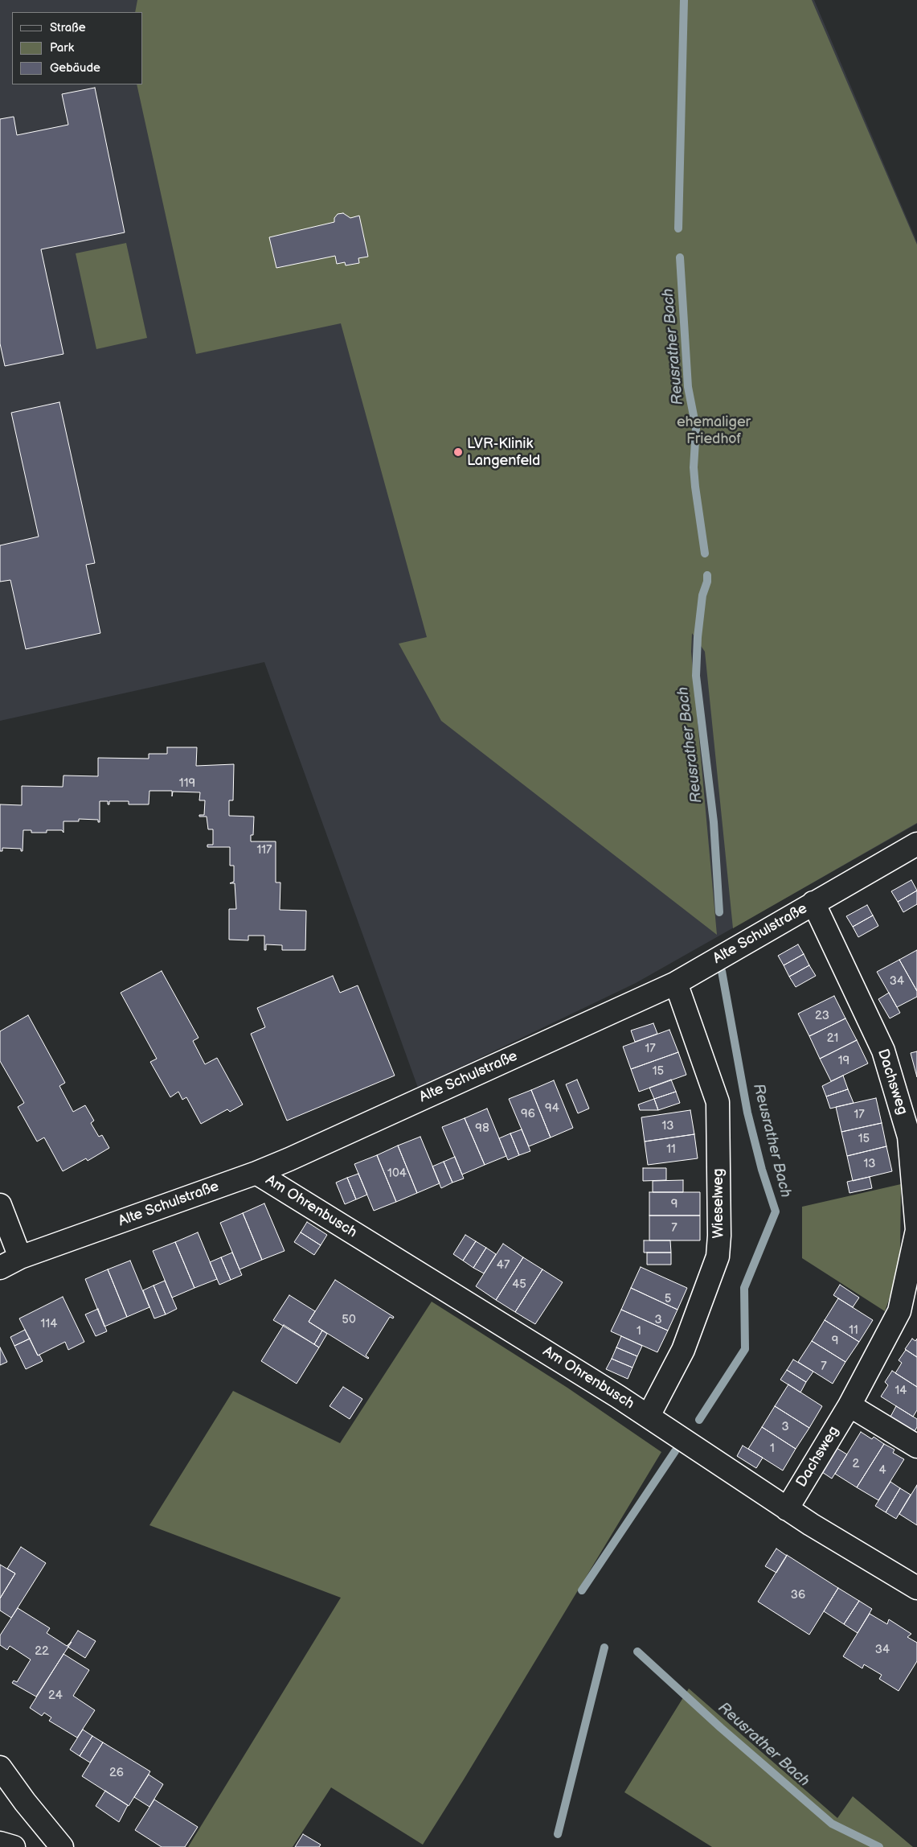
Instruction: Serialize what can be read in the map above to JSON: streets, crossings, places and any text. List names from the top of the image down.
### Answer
{
  "streets": {
    "street": [
      "Alte Schulstraße",
      "Dachsweg",
      "Wieselweg",
      "Am Ohrenbusch"
    ]
  },
  "crossings": [
    ["Alte Schulstraße", "Dachsweg"],
    ["Alte Schulstraße", "Wieselweg"],
    ["Alte Schulstraße", "Am Ohrenbusch"],
    ["Dachsweg", "Am Ohrenbusch"],
    ["Wieselweg", "Am Ohrenbusch"]
  ],
  "water": ["Reusrather Bach"],
  "parks": ["ehemaliger Friedhof"],
  "places": ["LVR-Klinik Langenfeld"],
  "house_numbers": [
    "119",
    "117",
    "34",
    "23",
    "21",
    "17",
    "19",
    "15",
    "94",
    "96",
    "17",
    "13",
    "98",
    "15",
    "11",
    "13",
    "104",
    "9",
    "7",
    "47",
    "45",
    "5",
    "50",
    "3",
    "114",
    "11",
    "1",
    "9",
    "7",
    "14",
    "3",
    "1",
    "2",
    "4",
    "36",
    "34",
    "22",
    "24",
    "26"
  ],
  "legend": ["Straße", "Park", "Gebäude"]
}
